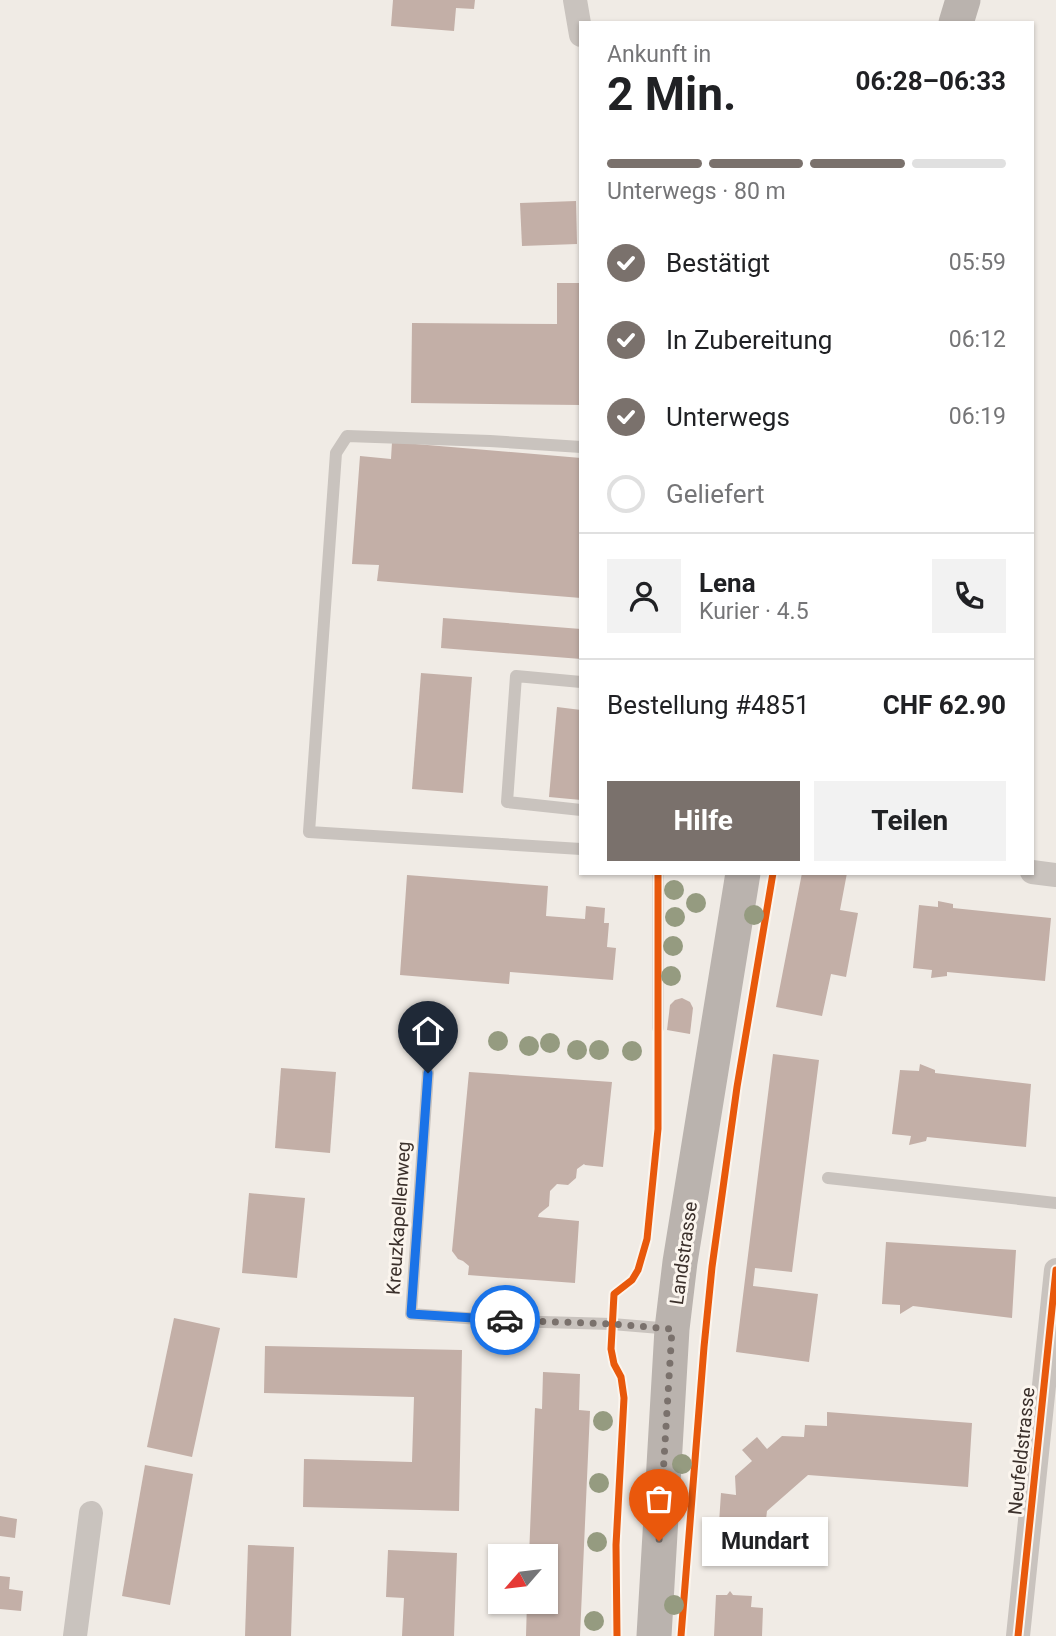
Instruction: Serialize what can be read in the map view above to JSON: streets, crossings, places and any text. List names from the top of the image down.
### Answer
{
  "streets": {
    "main road": ["Landstrasse"],
    "street": ["Neufeldstrasse"],
    "lane": ["Kreuzkapellenweg"]
  },
  "crossings": [
    ["Kreuzkapellenweg", "Landstrasse"]
  ],
  "places": ["Mundart"],
  "north": "bottom left",
  "page": {
    "heading": ["2 Min.", "Ankunft in", "06:28–06:33"],
    "panel": [
      "Lena",
      "Kurier · 4.5",
      "Bestellung #4851",
      "CHF 62.90"
    ],
    "bar": "Unterwegs · 80 m",
    "list": [
      ["Bestätigt", "05:59"],
      ["In Zubereitung", "06:12"],
      ["Unterwegs", "06:19"],
      "Geliefert"
    ],
    "buttons": ["Hilfe", "Teilen"],
    "bubble": "Mundart"
  }
}
